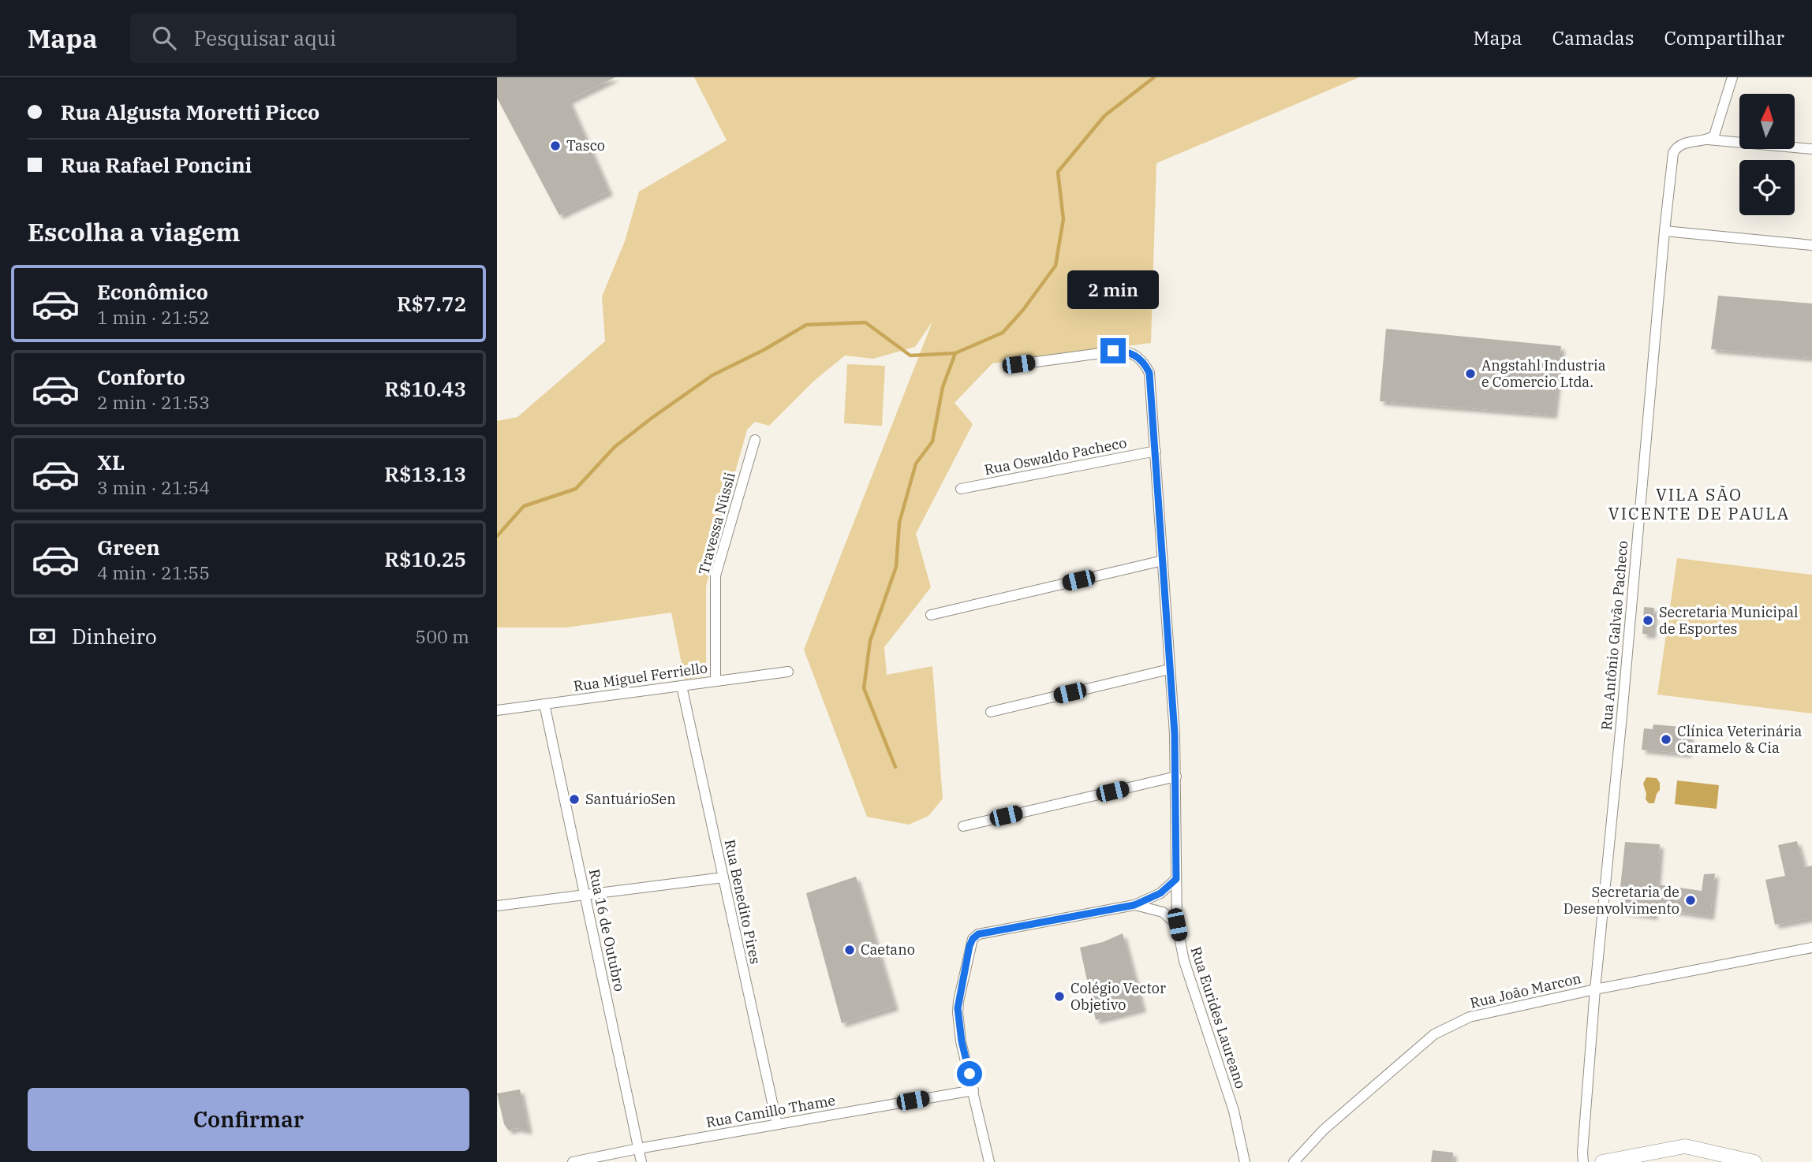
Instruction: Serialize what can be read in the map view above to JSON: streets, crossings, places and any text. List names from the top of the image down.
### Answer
{
  "streets": {
    "street": [
      "Rua Oswaldo Pacheco",
      "Travessa Nüssli",
      "Rua Antônio Galvão Pacheco",
      "Rua Miguel Ferriello",
      "Rua Benedito Pires",
      "Rua 16 de Outubro",
      "Rua João Marcon",
      "Rua Eurides Laureano",
      "Rua Camillo Thame"
    ]
  },
  "crossings": [
    ["Rua Oswaldo Pacheco", "Rua Eurides Laureano"],
    ["Travessa Nüssli", "Rua Miguel Ferriello"],
    ["Rua Antônio Galvão Pacheco", "Rua João Marcon"],
    ["Rua Miguel Ferriello", "Rua Benedito Pires"],
    ["Rua Miguel Ferriello", "Rua 16 de Outubro"],
    ["Rua Benedito Pires", "Rua Camillo Thame"],
    ["Rua 16 de Outubro", "Rua Camillo Thame"]
  ],
  "districts": ["VILA SÃO VICENTE DE PAULA"],
  "places": [
    "Tasco",
    "Angstahl Industria e Comercio Ltda.",
    "Secretaria Municipal de Esportes",
    "Clínica Veterinária Caramelo & Cia",
    "SantuárioSen",
    "Secretaria de Desenvolvimento",
    "Caetano",
    "Colégio Vector Objetivo"
  ],
  "north": "top",
  "page": {
    "header": "Mapa",
    "search": "Pesquisar aqui",
    "nav": ["Mapa", "Camadas", "Compartilhar"],
    "banner": ["Rua Algusta Moretti Picco", "Rua Rafael Poncini"],
    "heading": "Escolha a viagem",
    "list": [
      {
        "name": "Econômico",
        "note": "1 min · 21:52",
        "value": "R$7.72"
      },
      {
        "name": "Conforto",
        "note": "2 min · 21:53",
        "value": "R$10.43"
      },
      {
        "name": "XL",
        "note": "3 min · 21:54",
        "value": "R$13.13"
      },
      {
        "name": "Green",
        "note": "4 min · 21:55",
        "value": "R$10.25"
      }
    ],
    "bubble": "2 min",
    "pay": ["Dinheiro", "500 m"],
    "buttons": "Confirmar"
  }
}
